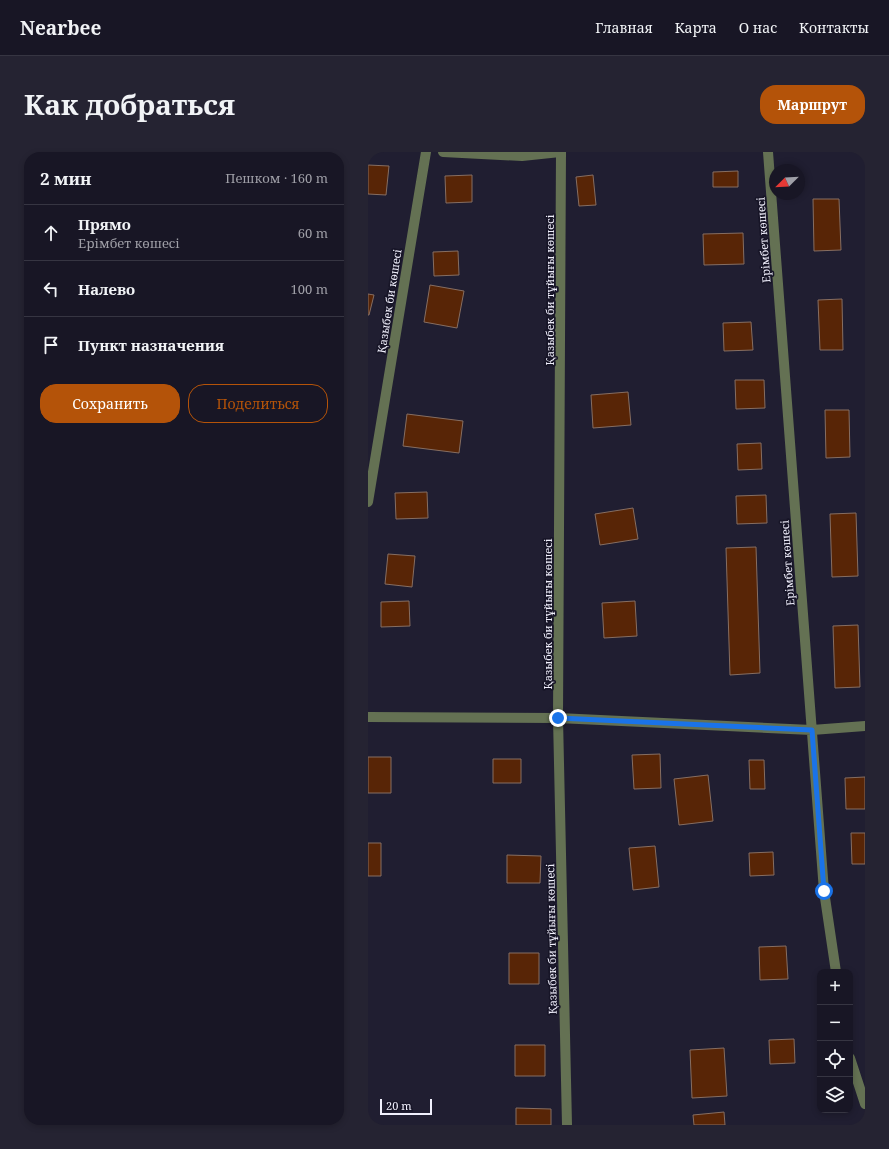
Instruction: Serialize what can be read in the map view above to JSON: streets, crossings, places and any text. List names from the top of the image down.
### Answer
{
  "streets": {
    "street": ["Ерімбет көшесі", "Қазыбек би тұйығы көшесі", "Қазыбек би көшесі"]
  },
  "scale_bar": "20 m",
  "north": "bottom left",
  "page": {
    "header": "Nearbee",
    "nav": [
      "Главная",
      "Карта",
      "О нас",
      "Контакты"
    ],
    "title": "Как добраться",
    "buttons": [
      "Маршрут",
      ["Сохранить", "Поделиться"]
    ],
    "heading": ["2 мин", "Пешком · 160 m"],
    "list": [
      ["Прямо", "Ерімбет көшесі", "60 m"],
      ["Налево", "100 m"],
      "Пункт назначения"
    ],
    "map_buttons": ["+", "−"],
    "scale": "20 m"
  }
}
